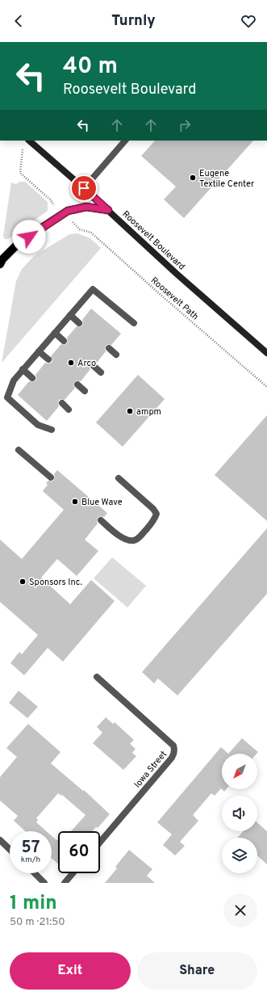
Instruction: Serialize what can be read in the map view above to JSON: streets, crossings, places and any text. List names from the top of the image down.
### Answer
{
  "streets": {
    "main road": ["Roosevelt Boulevard"],
    "street": ["Iowa Street"],
    "path": ["Roosevelt Path"]
  },
  "places": [
    "Eugene Textile Center",
    "Arco",
    "ampm",
    "Blue Wave",
    "Sponsors Inc."
  ],
  "north": "bottom left",
  "page": {
    "header": "Turnly",
    "turn": ["40 m", "Roosevelt Boulevard"],
    "speed": "57 km/h",
    "limit": "60",
    "heading": ["1 min", "50 m · 21:50"],
    "buttons": ["Exit", "Share"]
  }
}
